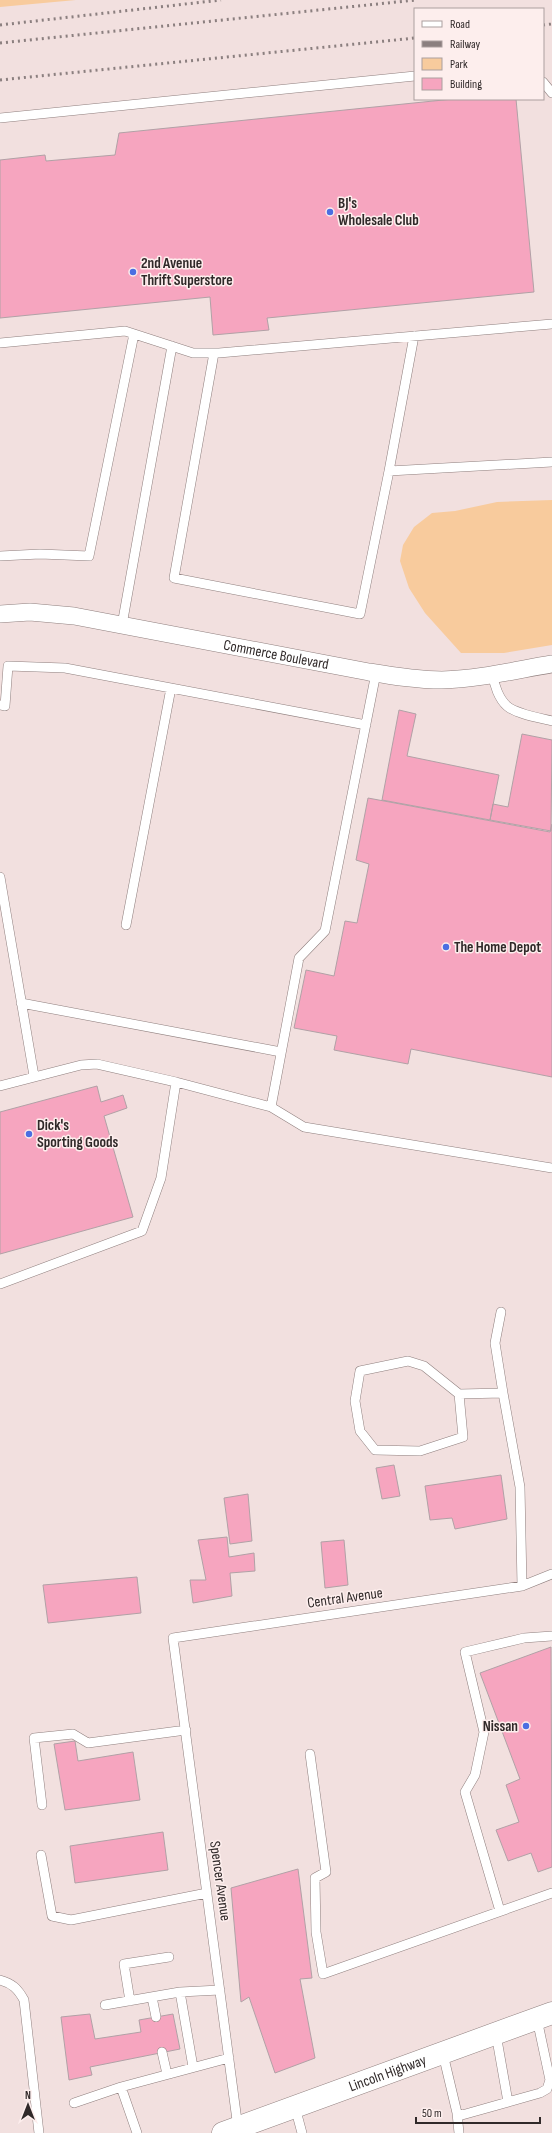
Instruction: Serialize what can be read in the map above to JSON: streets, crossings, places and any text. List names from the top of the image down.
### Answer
{
  "streets": {
    "main road": ["Lincoln Highway"],
    "street": ["Commerce Boulevard"],
    "lane": ["Central Avenue", "Spencer Avenue"]
  },
  "crossings": [
    ["Central Avenue", "Spencer Avenue"],
    ["Spencer Avenue", "Lincoln Highway"]
  ],
  "places": [
    "BJ's Wholesale Club",
    "2nd Avenue Thrift Superstore",
    "The Home Depot",
    "Dick's Sporting Goods",
    "Nissan"
  ],
  "legend": [
    "Road",
    "Railway",
    "Park",
    "Building"
  ],
  "scale_bar": "50 m",
  "north": "top"
}
